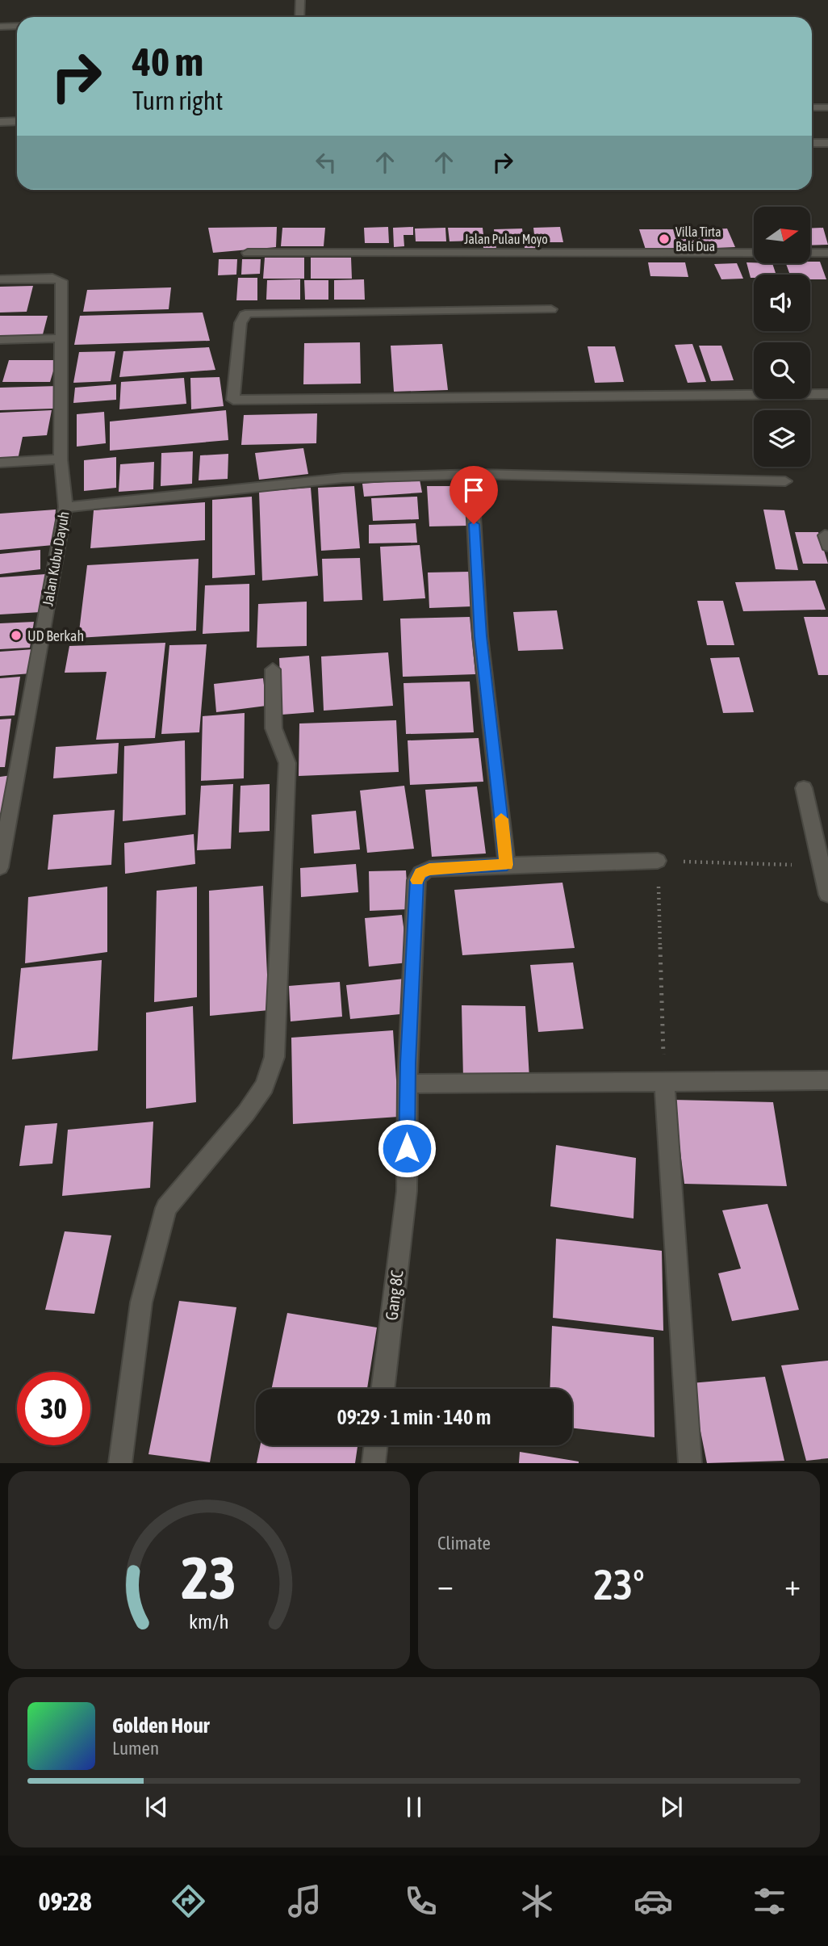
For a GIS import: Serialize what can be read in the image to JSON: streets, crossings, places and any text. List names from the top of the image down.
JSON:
{
  "streets": {
    "street": ["Jalan Pulau Moyo", "Jalan Kubu Dayuh", "Gang 8C"]
  },
  "places": ["Villa Tirta Bali Dua", "UD Berkah"],
  "north": "right",
  "page": {
    "turn": ["40 m", "Turn right"],
    "limit": "30",
    "trip": "09:29 · 1 min · 140 m",
    "tile": "Climate",
    "heat": ["−", "23°", "+"],
    "song": ["Golden Hour", "Lumen"],
    "tabs": "09:28",
    "gauge": ["23", "km/h"]
  }
}
